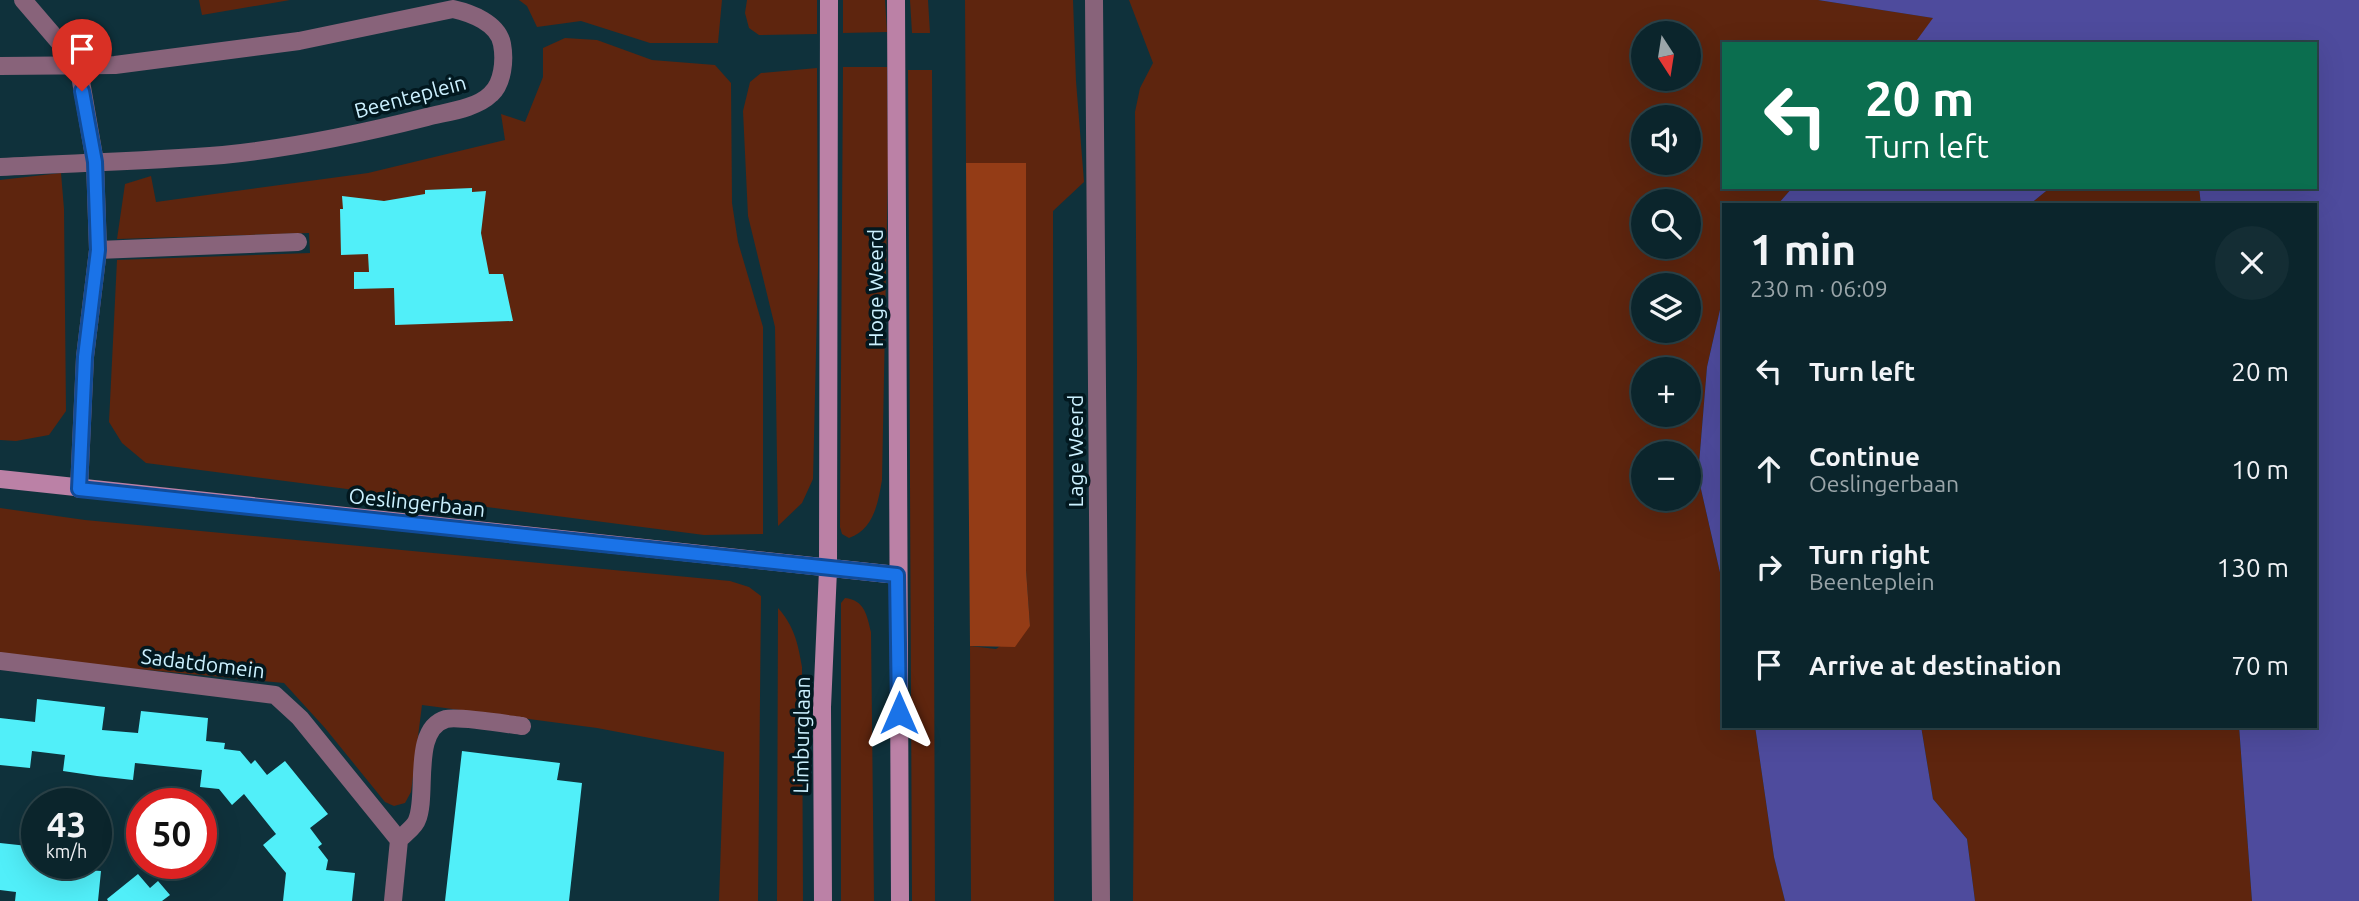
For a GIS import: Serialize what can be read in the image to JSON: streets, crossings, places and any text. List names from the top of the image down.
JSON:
{
  "streets": {
    "main road": ["Hoge Weerd", "Oeslingerbaan", "Limburglaan"],
    "street": ["Beenteplein", "Lage Weerd", "Sadatdomein"]
  },
  "crossings": [
    ["Hoge Weerd", "Oeslingerbaan"],
    ["Oeslingerbaan", "Limburglaan"]
  ],
  "north": "bottom",
  "page": {
    "map_buttons": ["+", "−"],
    "turn": ["20 m", "Turn left"],
    "heading": ["1 min", "230 m · 06:09"],
    "list": [
      {
        "name": "Turn left",
        "value": "20 m"
      },
      {
        "name": "Continue",
        "note": "Oeslingerbaan",
        "value": "10 m"
      },
      {
        "name": "Turn right",
        "note": "Beenteplein",
        "value": "130 m"
      },
      {
        "name": "Arrive at destination",
        "value": "70 m"
      }
    ],
    "speed": "43 km/h",
    "limit": "50"
  }
}
